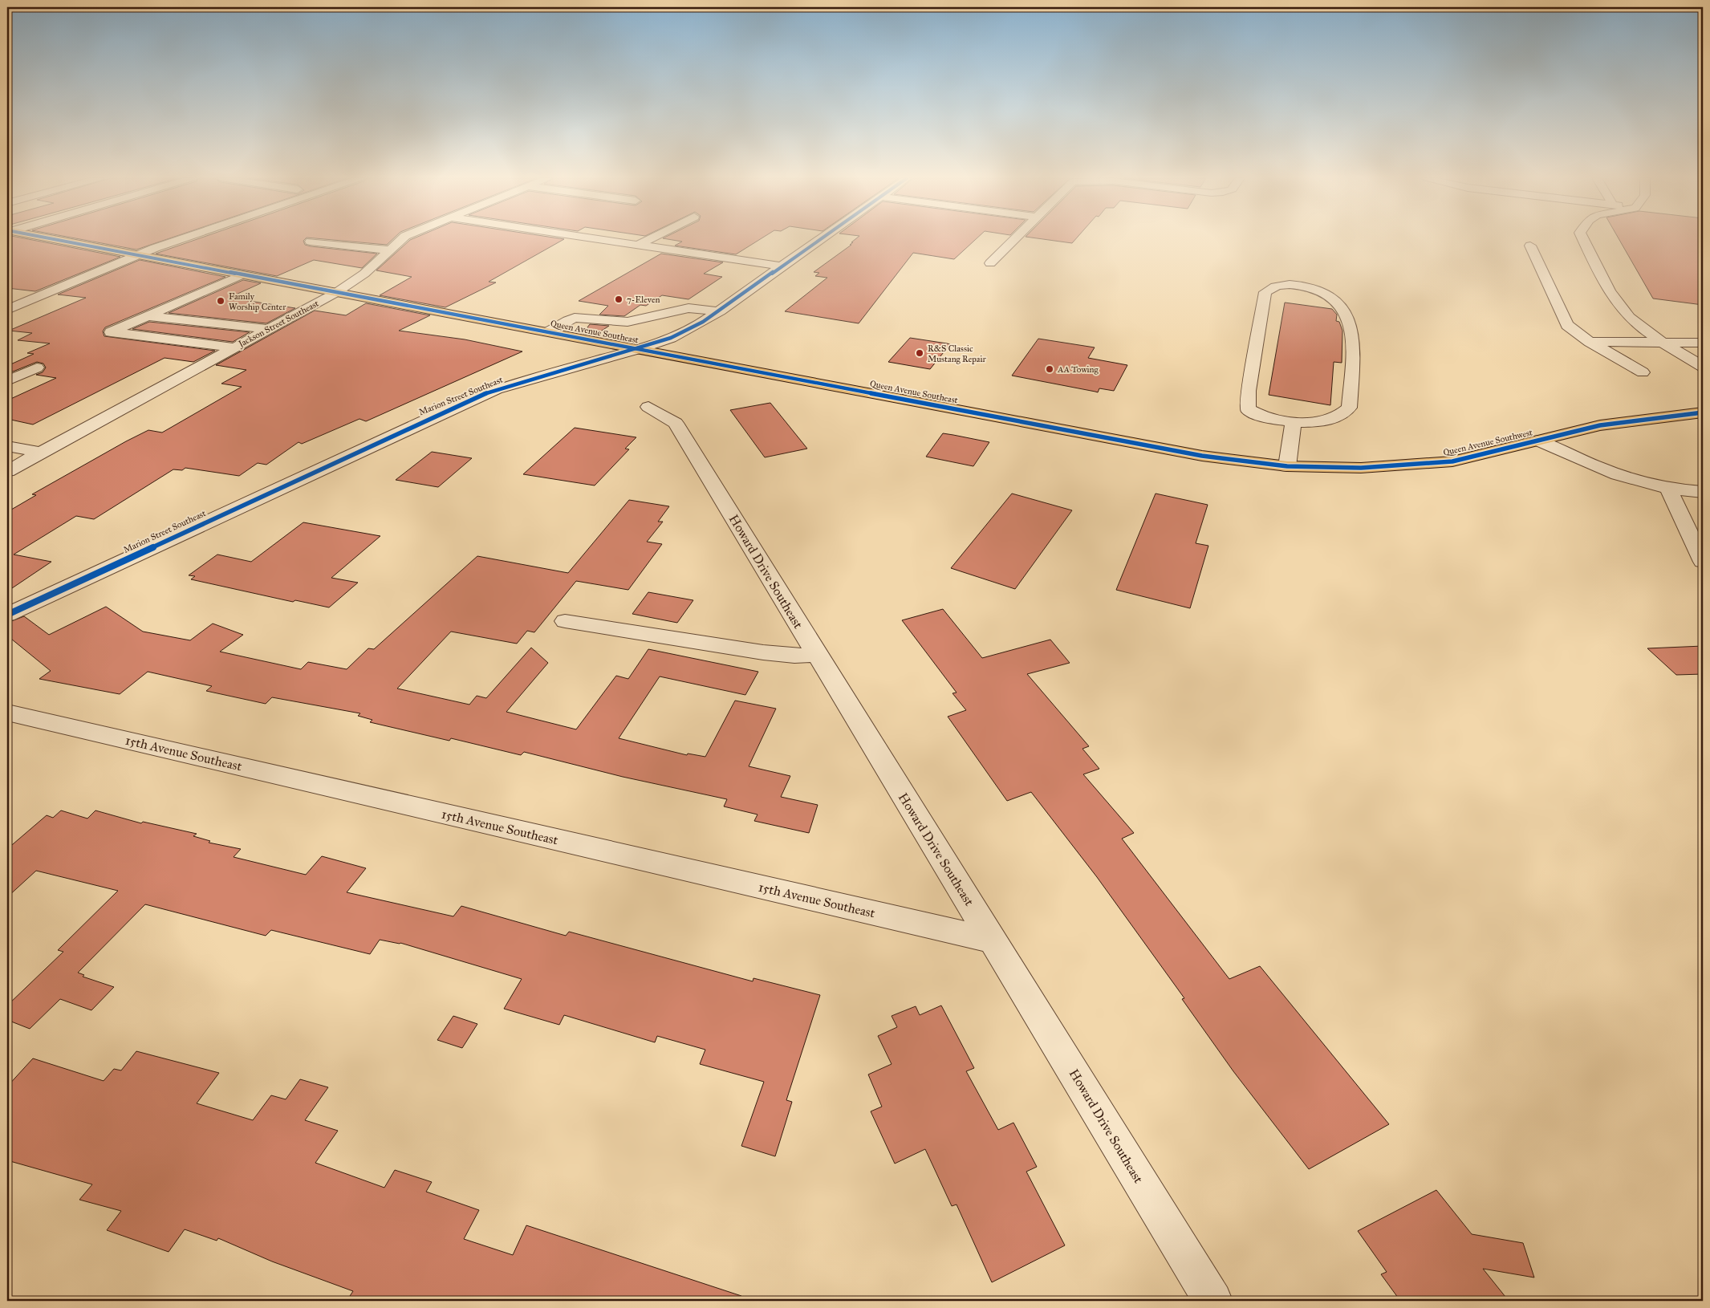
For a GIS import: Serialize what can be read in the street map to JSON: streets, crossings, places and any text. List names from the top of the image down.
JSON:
{
  "streets": {
    "main road": ["Queen Avenue Southeast", "Queen Avenue Southwest"],
    "street": [
      "Jackson Street Southeast",
      "Marion Street Southeast",
      "Howard Drive Southeast",
      "15th Avenue Southeast"
    ]
  },
  "crossings": [
    ["Jackson Street Southeast", "Queen Avenue Southeast"],
    ["Queen Avenue Southeast", "Marion Street Southeast"],
    ["Queen Avenue Southeast", "Queen Avenue Southwest"],
    ["Howard Drive Southeast", "15th Avenue Southeast"]
  ],
  "places": [
    "7-Eleven",
    "Family Worship Center",
    "R&S Classic Mustang Repair",
    "AA Towing"
  ]
}
